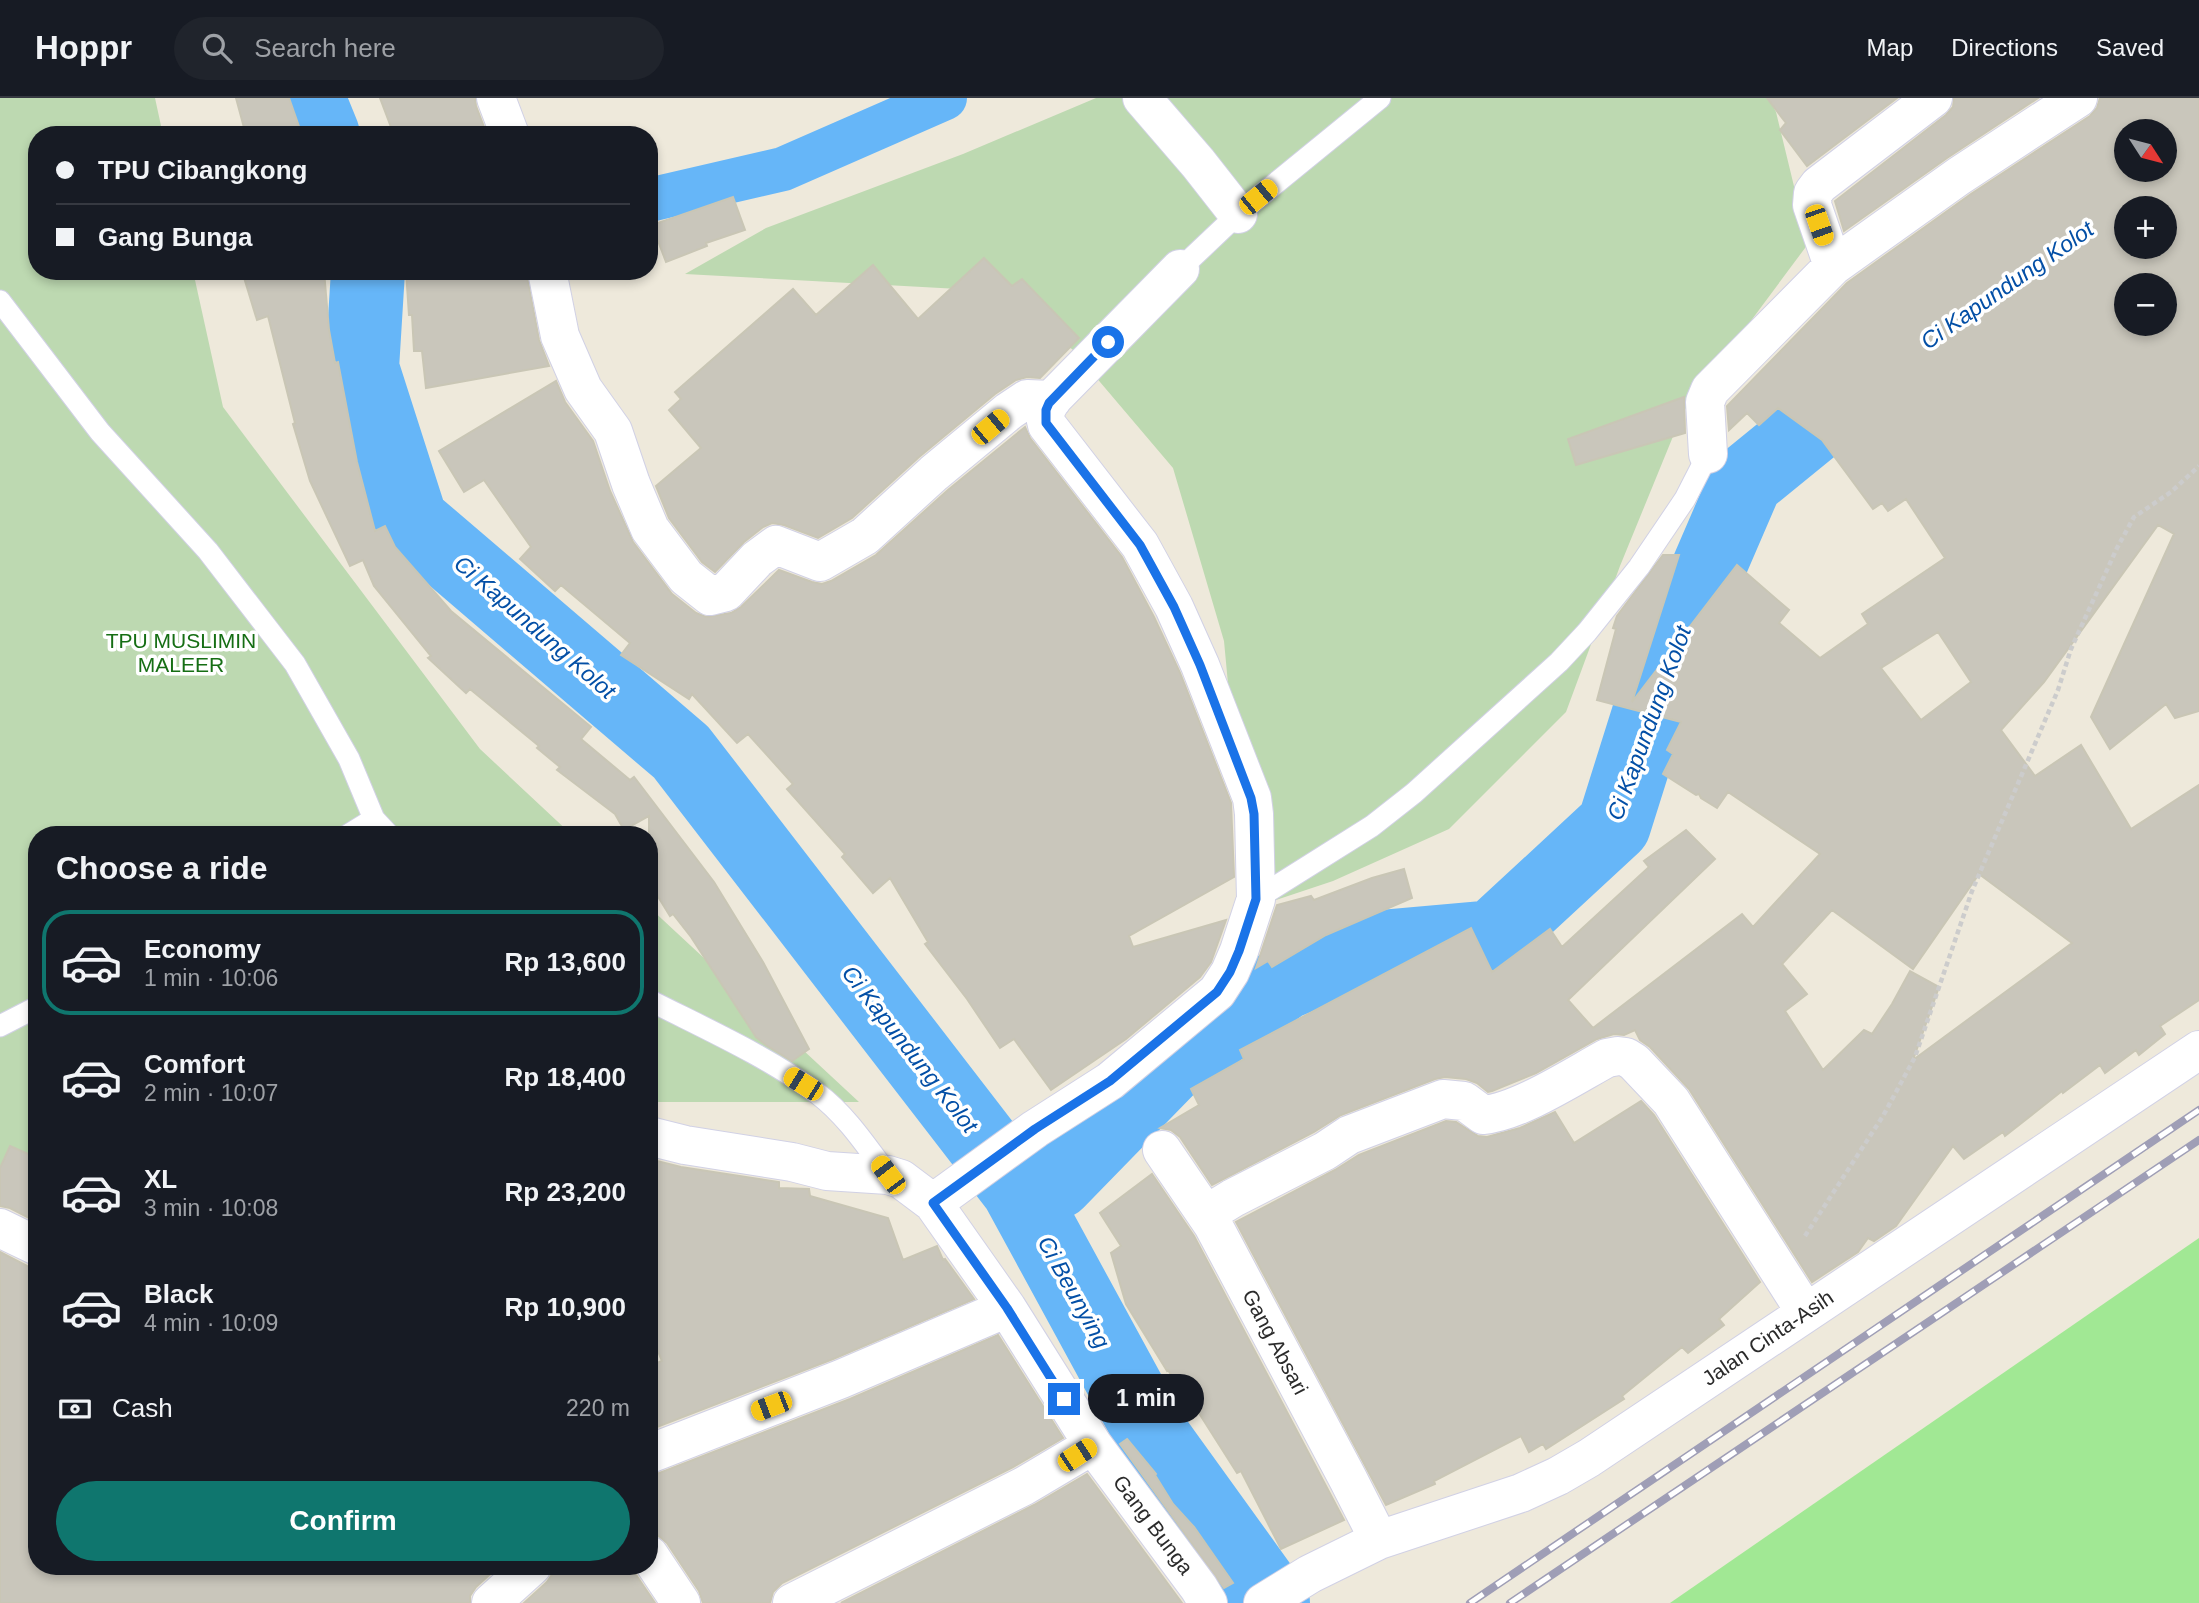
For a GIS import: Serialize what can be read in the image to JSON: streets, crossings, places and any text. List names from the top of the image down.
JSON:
{
  "streets": {
    "street": ["Jalan Cinta-Asih", "Gang Absari", "Gang Bunga"]
  },
  "crossings": [
    ["Jalan Cinta-Asih", "Gang Absari"]
  ],
  "water": ["Ci Kapundung Kolot", "Ci Beunying"],
  "parks": ["TPU MUSLIMIN MALEER"],
  "north": "bottom right",
  "page": {
    "header": "Hoppr",
    "search": "Search here",
    "nav": ["Map", "Directions", "Saved"],
    "map_buttons": ["+", "−"],
    "banner": ["TPU Cibangkong", "Gang Bunga"],
    "heading": "Choose a ride",
    "list": [
      {
        "name": "Economy",
        "note": "1 min · 10:06",
        "value": "Rp 13,600"
      },
      {
        "name": "Comfort",
        "note": "2 min · 10:07",
        "value": "Rp 18,400"
      },
      {
        "name": "XL",
        "note": "3 min · 10:08",
        "value": "Rp 23,200"
      },
      {
        "name": "Black",
        "note": "4 min · 10:09",
        "value": "Rp 10,900"
      }
    ],
    "pay": ["Cash", "220 m"],
    "bubble": "1 min",
    "buttons": "Confirm"
  }
}
